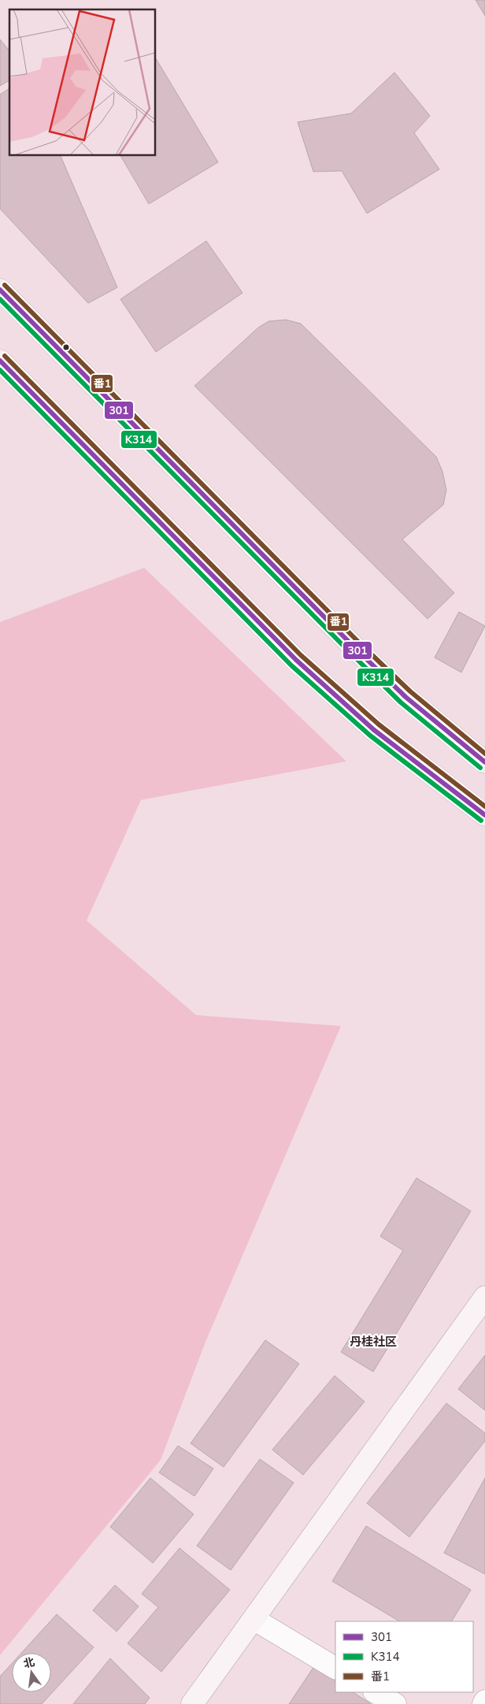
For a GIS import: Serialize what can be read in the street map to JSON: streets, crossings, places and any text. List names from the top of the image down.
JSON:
{
  "districts": ["丹桂社区"],
  "lines": ["transit line 番1", "transit line 301", "transit line K314"],
  "legend": ["301", "K314", "番1"],
  "north": "top"
}
